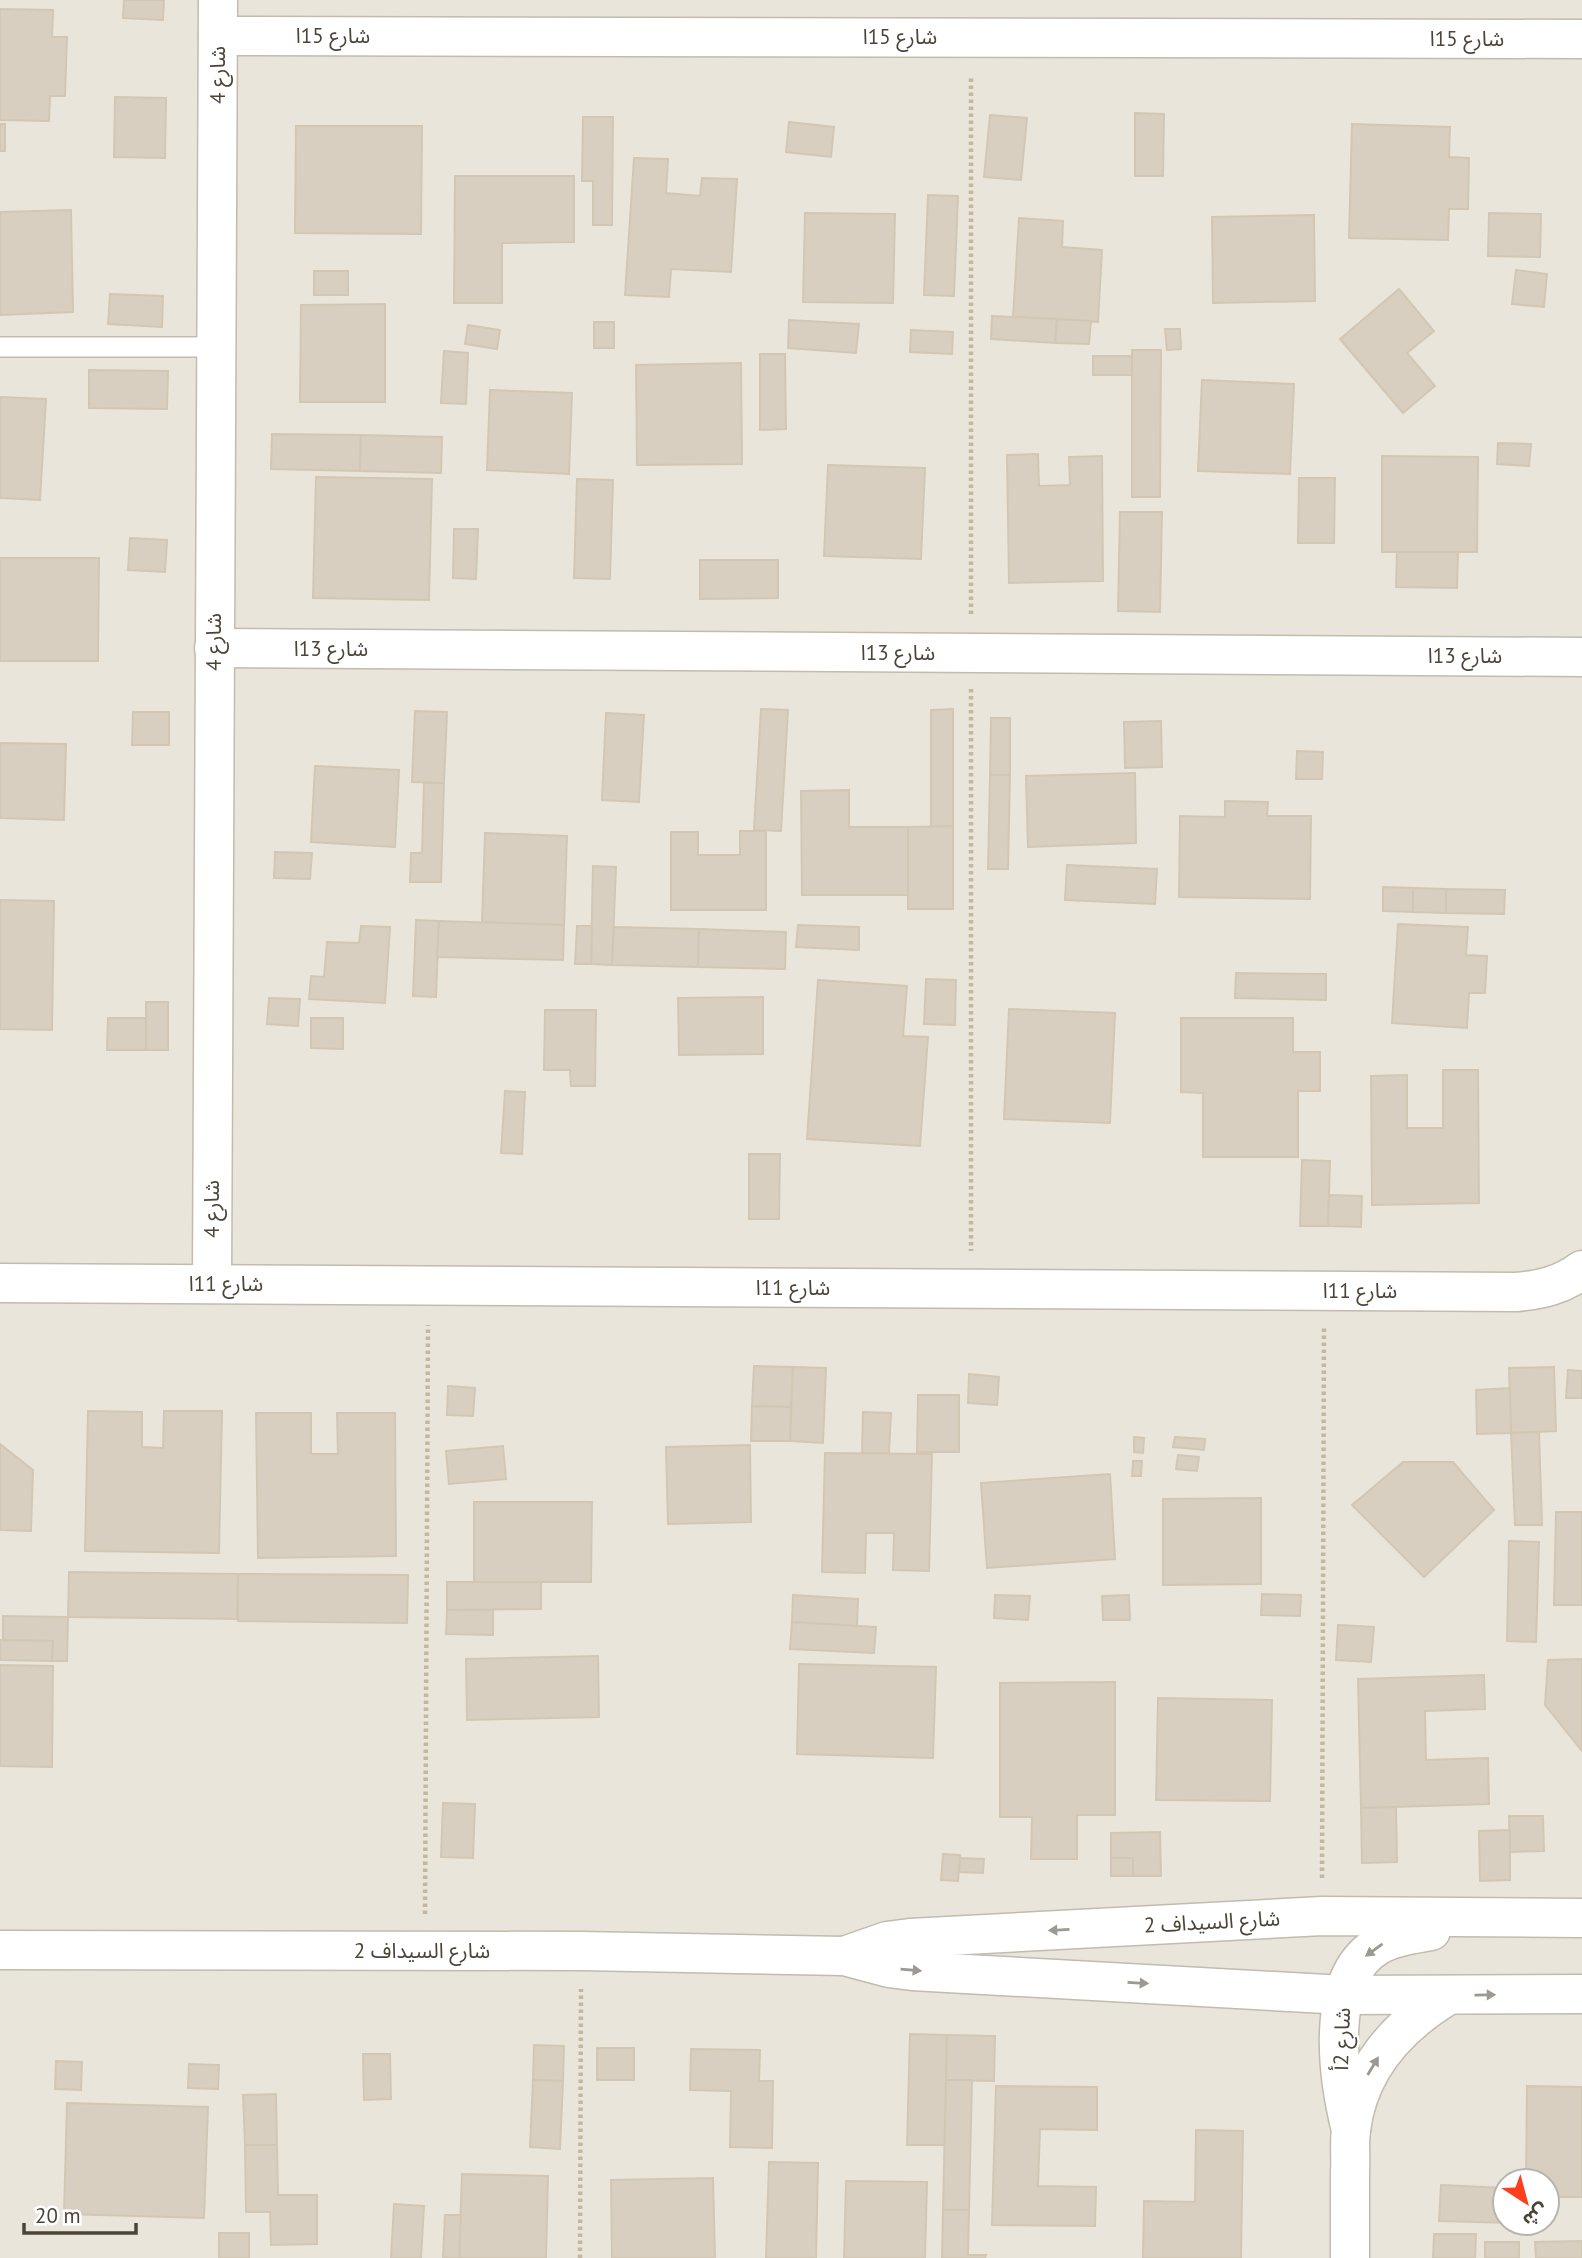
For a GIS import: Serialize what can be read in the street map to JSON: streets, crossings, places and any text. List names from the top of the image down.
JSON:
{
  "streets": {
    "street": [
      "شارع 15ا",
      "شارع 4",
      "شارع 13ا",
      "شارع 11ا",
      "شارع السيداف 2",
      "شارع 2أ"
    ]
  },
  "crossings": [
    ["شارع 15ا", "شارع 4"],
    ["شارع 4", "شارع 13ا"],
    ["شارع 4", "شارع 11ا"],
    ["شارع السيداف 2", "شارع 2أ"]
  ],
  "scale_bar": "20 m",
  "north": "bottom right"
}
